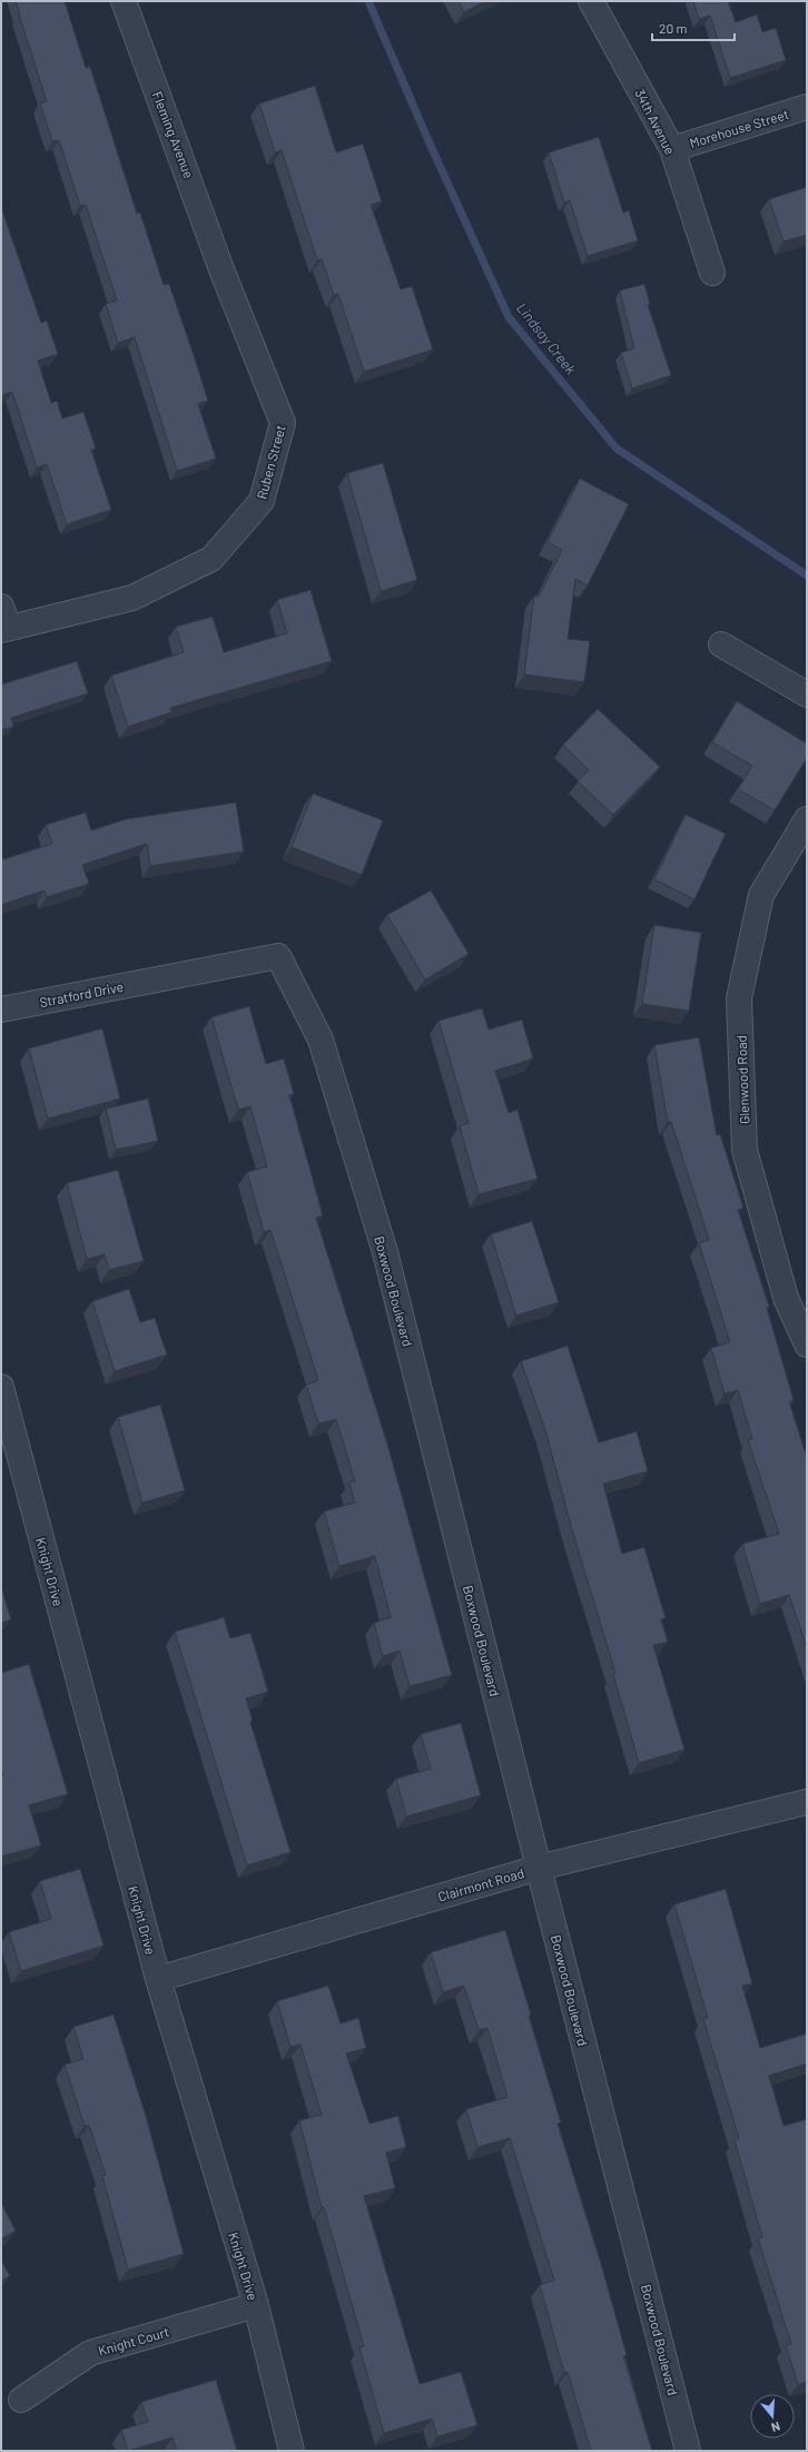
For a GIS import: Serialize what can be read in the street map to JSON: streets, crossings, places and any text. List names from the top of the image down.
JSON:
{
  "streets": {
    "street": [
      "34th Avenue",
      "Morehouse Street",
      "Fleming Avenue",
      "Ruben Street",
      "Stratford Drive",
      "Glenwood Road",
      "Boxwood Boulevard",
      "Knight Drive",
      "Clairmont Road",
      "Knight Court"
    ]
  },
  "crossings": [
    ["34th Avenue", "Morehouse Street"],
    ["Fleming Avenue", "Ruben Street"],
    ["Stratford Drive", "Boxwood Boulevard"],
    ["Boxwood Boulevard", "Clairmont Road"],
    ["Knight Drive", "Clairmont Road"],
    ["Knight Drive", "Knight Court"]
  ],
  "water": ["Lindsay Creek"],
  "scale_bar": "20 m",
  "north": "bottom"
}
